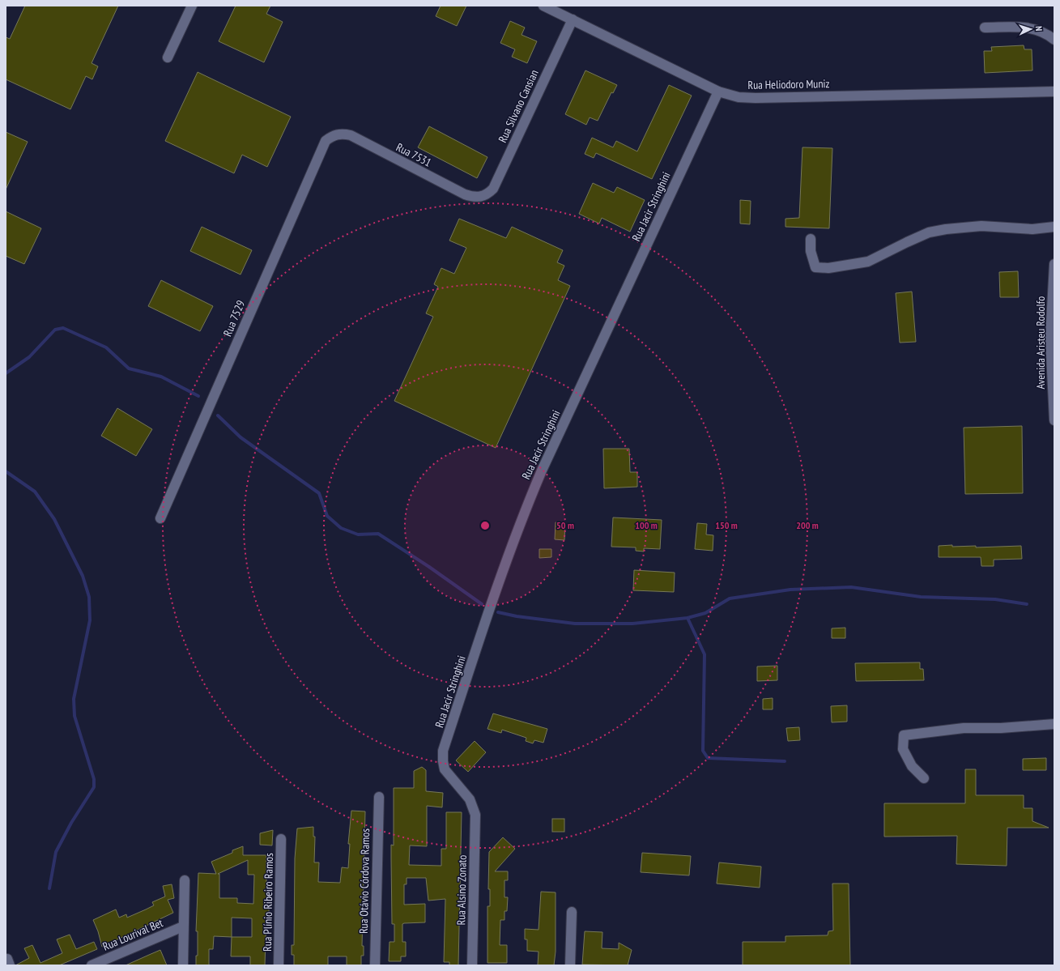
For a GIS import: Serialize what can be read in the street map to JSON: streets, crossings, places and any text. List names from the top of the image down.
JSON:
{
  "streets": {
    "street": [
      "Rua Heliodoro Muniz",
      "Rua Silvano Cansian",
      "Rua 7531",
      "Rua Jacir Stringhini",
      "Rua 7529",
      "Avenida Aristeu Rodolfo",
      "Rua Otávio Córdova Ramos",
      "Rua Alsino Zonato",
      "Rua Plínio Ribeiro Ramos",
      "Rua Lourival Bet"
    ]
  },
  "crossings": [
    ["Rua Heliodoro Muniz", "Rua Silvano Cansian"],
    ["Rua Heliodoro Muniz", "Rua Jacir Stringhini"],
    ["Rua Silvano Cansian", "Rua 7531"],
    ["Rua 7531", "Rua 7529"],
    ["Rua Jacir Stringhini", "Rua Alsino Zonato"]
  ],
  "north": "right",
  "rings": [
    "50 m",
    "100 m",
    "150 m",
    "200 m"
  ]
}
